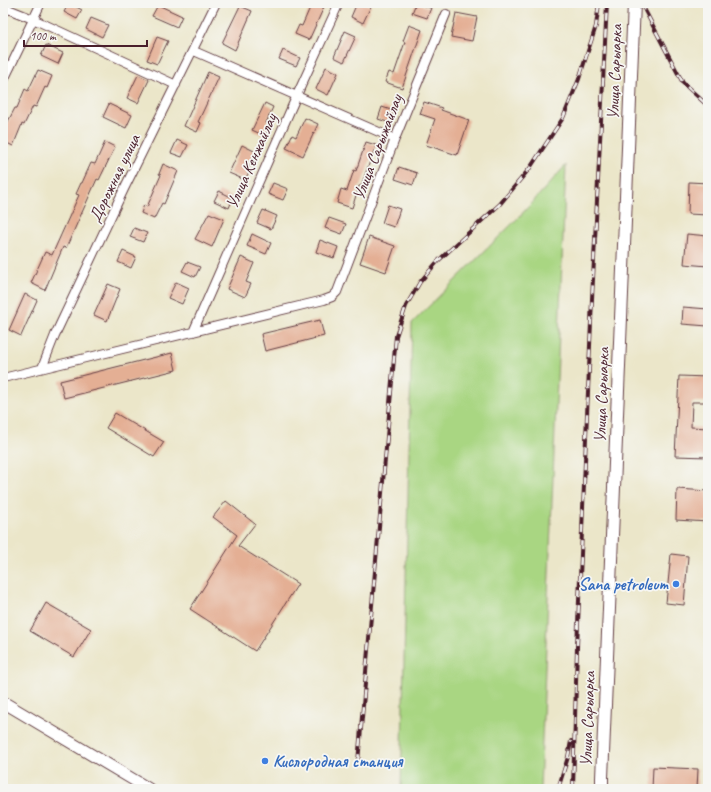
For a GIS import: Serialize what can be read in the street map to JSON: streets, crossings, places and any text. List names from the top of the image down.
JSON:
{
  "streets": {
    "main road": ["Улица Сарыарка"],
    "street": ["Улица Сарыжайлау", "Улица Кенжайлау", "Дорожная улица"]
  },
  "crossings": [
    ["Улица Сарыжайлау", "Улица Кенжайлау"]
  ],
  "places": ["Sana petroleum", "Кислородная станция"],
  "scale_bar": "100 m"
}
